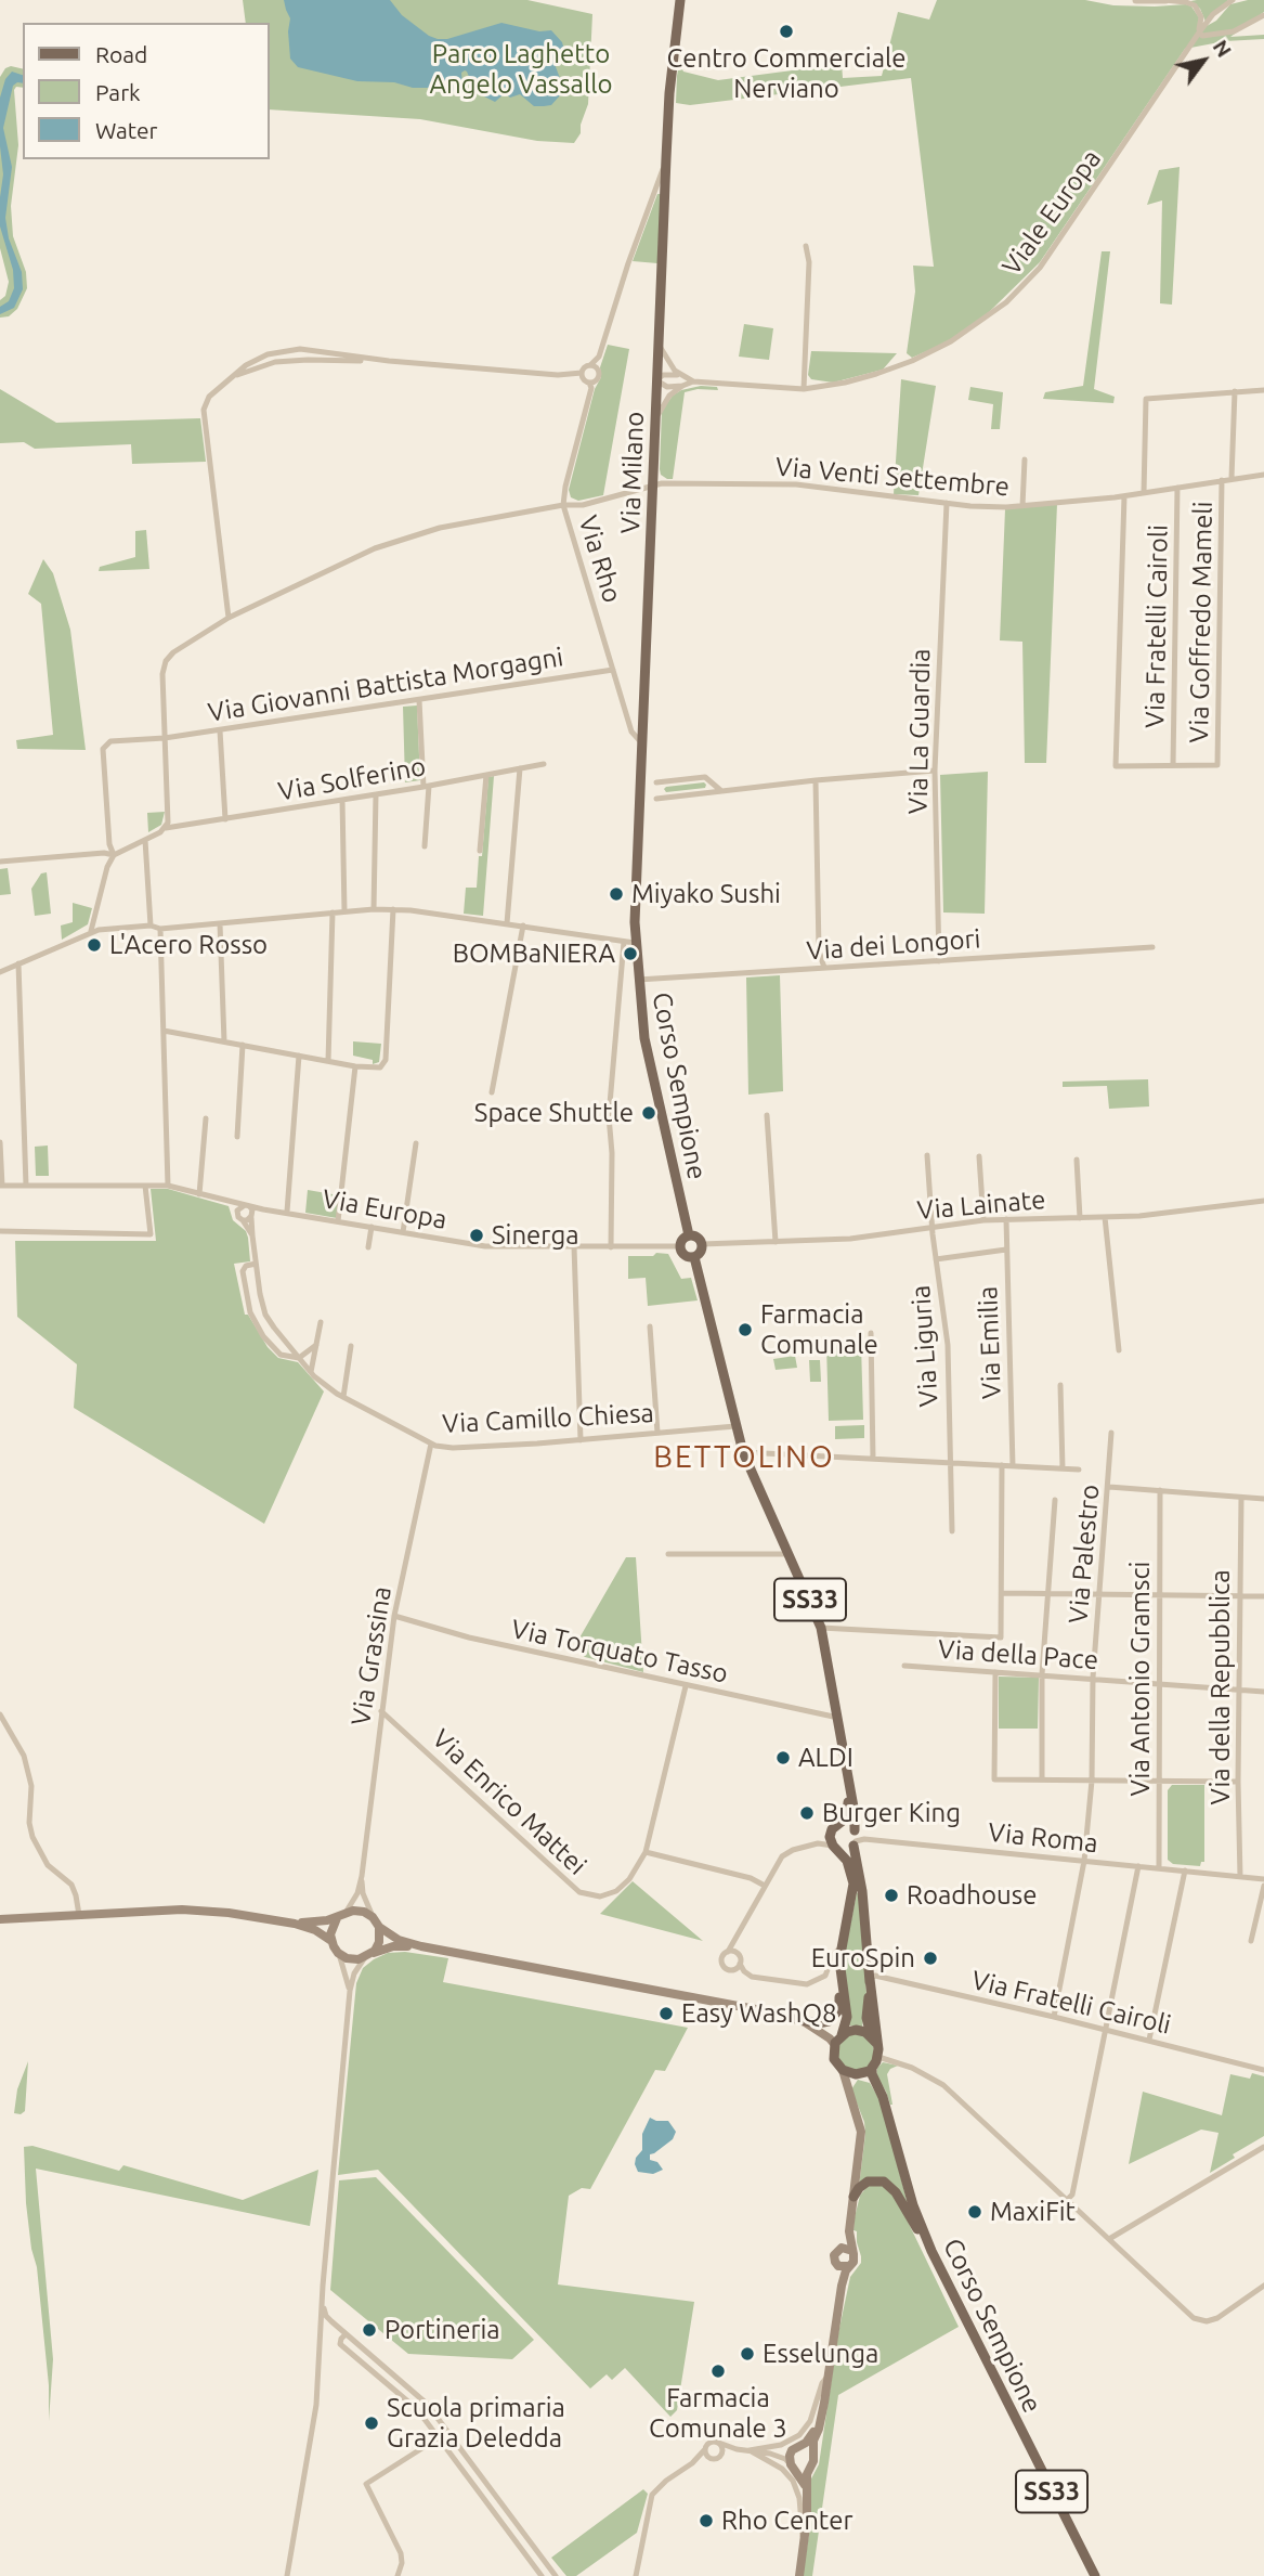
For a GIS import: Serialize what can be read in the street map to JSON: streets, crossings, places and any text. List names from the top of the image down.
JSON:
{
  "streets": {
    "main road": ["Via Milano", "Corso Sempione", "SS33"],
    "street": [
      "Viale Europa",
      "Via Venti Settembre",
      "Via Rho",
      "Via Goffredo Mameli",
      "Via Fratelli Cairoli",
      "Via Giovanni Battista Morgagni",
      "Via La Guardia",
      "Via Solferino",
      "Via dei Longori",
      "Via Lainate",
      "Via Europa",
      "Via Emilia",
      "Via Liguria",
      "Via Camillo Chiesa",
      "Via Palestro",
      "Via Torquato Tasso",
      "Via della Pace",
      "Via Grassina",
      "Via Antonio Gramsci",
      "Via della Repubblica",
      "Via Enrico Mattei",
      "Via Roma"
    ]
  },
  "crossings": [
    ["Viale Europa", "Via Milano"],
    ["Via Milano", "Via Venti Settembre"],
    ["Via Milano", "Via Rho"],
    ["Via Milano", "Corso Sempione"],
    ["Via Venti Settembre", "Via Rho"],
    ["Via Venti Settembre", "Via Goffredo Mameli"],
    ["Via Venti Settembre", "Via Fratelli Cairoli"],
    ["Via Venti Settembre", "Via Giovanni Battista Morgagni"],
    ["Via Venti Settembre", "Via La Guardia"],
    ["Via Rho", "Via Giovanni Battista Morgagni"],
    ["Via Goffredo Mameli", "Via Fratelli Cairoli"],
    ["Via Fratelli Cairoli", "Via Palestro"],
    ["Via La Guardia", "Via dei Longori"],
    ["Via dei Longori", "Corso Sempione"],
    ["Corso Sempione", "Via Lainate"],
    ["Corso Sempione", "Via Europa"],
    ["Corso Sempione", "SS33"],
    ["Via Lainate", "Via Europa"],
    ["Via Lainate", "Via Emilia"],
    ["Via Lainate", "Via Liguria"],
    ["Via Lainate", "SS33"],
    ["Via Europa", "Via Camillo Chiesa"],
    ["Via Europa", "SS33"],
    ["Via Camillo Chiesa", "SS33"],
    ["Via Camillo Chiesa", "Via Grassina"],
    ["Via Palestro", "Via della Pace"],
    ["Via Palestro", "Via Roma"],
    ["SS33", "Via Torquato Tasso"],
    ["Via Torquato Tasso", "Via Grassina"],
    ["Via della Pace", "Via Antonio Gramsci"],
    ["Via della Pace", "Via della Repubblica"],
    ["Via Grassina", "Via Enrico Mattei"],
    ["Via Antonio Gramsci", "Via Roma"],
    ["Via della Repubblica", "Via Roma"]
  ],
  "districts": ["BETTOLINO"],
  "parks": ["Parco Laghetto Angelo Vassallo"],
  "places": [
    "Centro Commerciale Nerviano",
    "Miyako Sushi",
    "L'Acero Rosso",
    "BOMBaNIERA",
    "Space Shuttle",
    "Sinerga",
    "Farmacia Comunale",
    "ALDI",
    "Burger King",
    "Roadhouse",
    "EuroSpin",
    "Easy WashQ8",
    "MaxiFit",
    "Portineria",
    "Esselunga",
    "Farmacia Comunale 3",
    "Scuola primaria Grazia Deledda",
    "Rho Center"
  ],
  "legend": ["Road", "Park", "Water"],
  "north": "top right"
}
